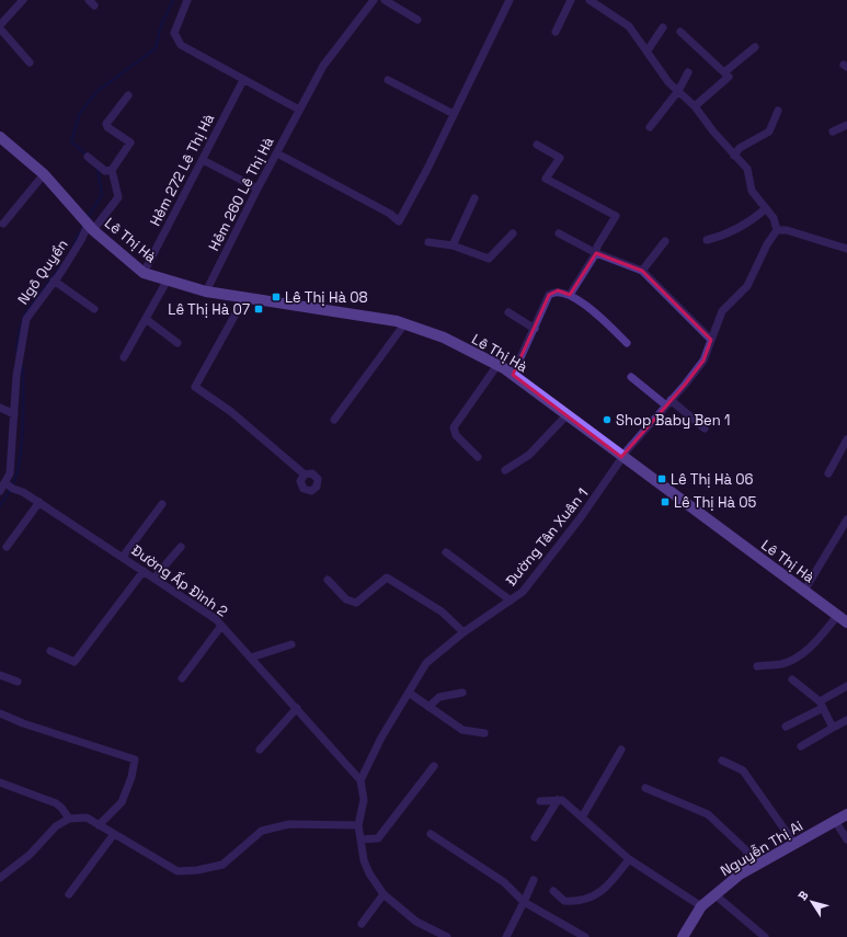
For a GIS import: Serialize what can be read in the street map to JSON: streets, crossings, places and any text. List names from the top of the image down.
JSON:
{
  "streets": {
    "street": [
      "Hẻm 272 Lê Thị Hà",
      "Hẻm 260 Lê Thị Hà",
      "Lê Thị Hà",
      "Ngô Quyền",
      "Đường Tân Xuân 1",
      "Đường Ấp Đình 2",
      "Nguyễn Thị Ai"
    ]
  },
  "crossings": [
    ["Hẻm 272 Lê Thị Hà", "Lê Thị Hà"],
    ["Hẻm 260 Lê Thị Hà", "Lê Thị Hà"],
    ["Lê Thị Hà", "Ngô Quyền"],
    ["Lê Thị Hà", "Đường Tân Xuân 1"],
    ["Ngô Quyền", "Đường Ấp Đình 2"],
    ["Đường Tân Xuân 1", "Đường Ấp Đình 2"]
  ],
  "places": {
    "transit": [
      "Lê Thị Hà 08",
      "Lê Thị Hà 07",
      "Lê Thị Hà 06",
      "Lê Thị Hà 05"
    ],
    "other": ["Shop Baby Ben 1"]
  },
  "north": "top left"
}
